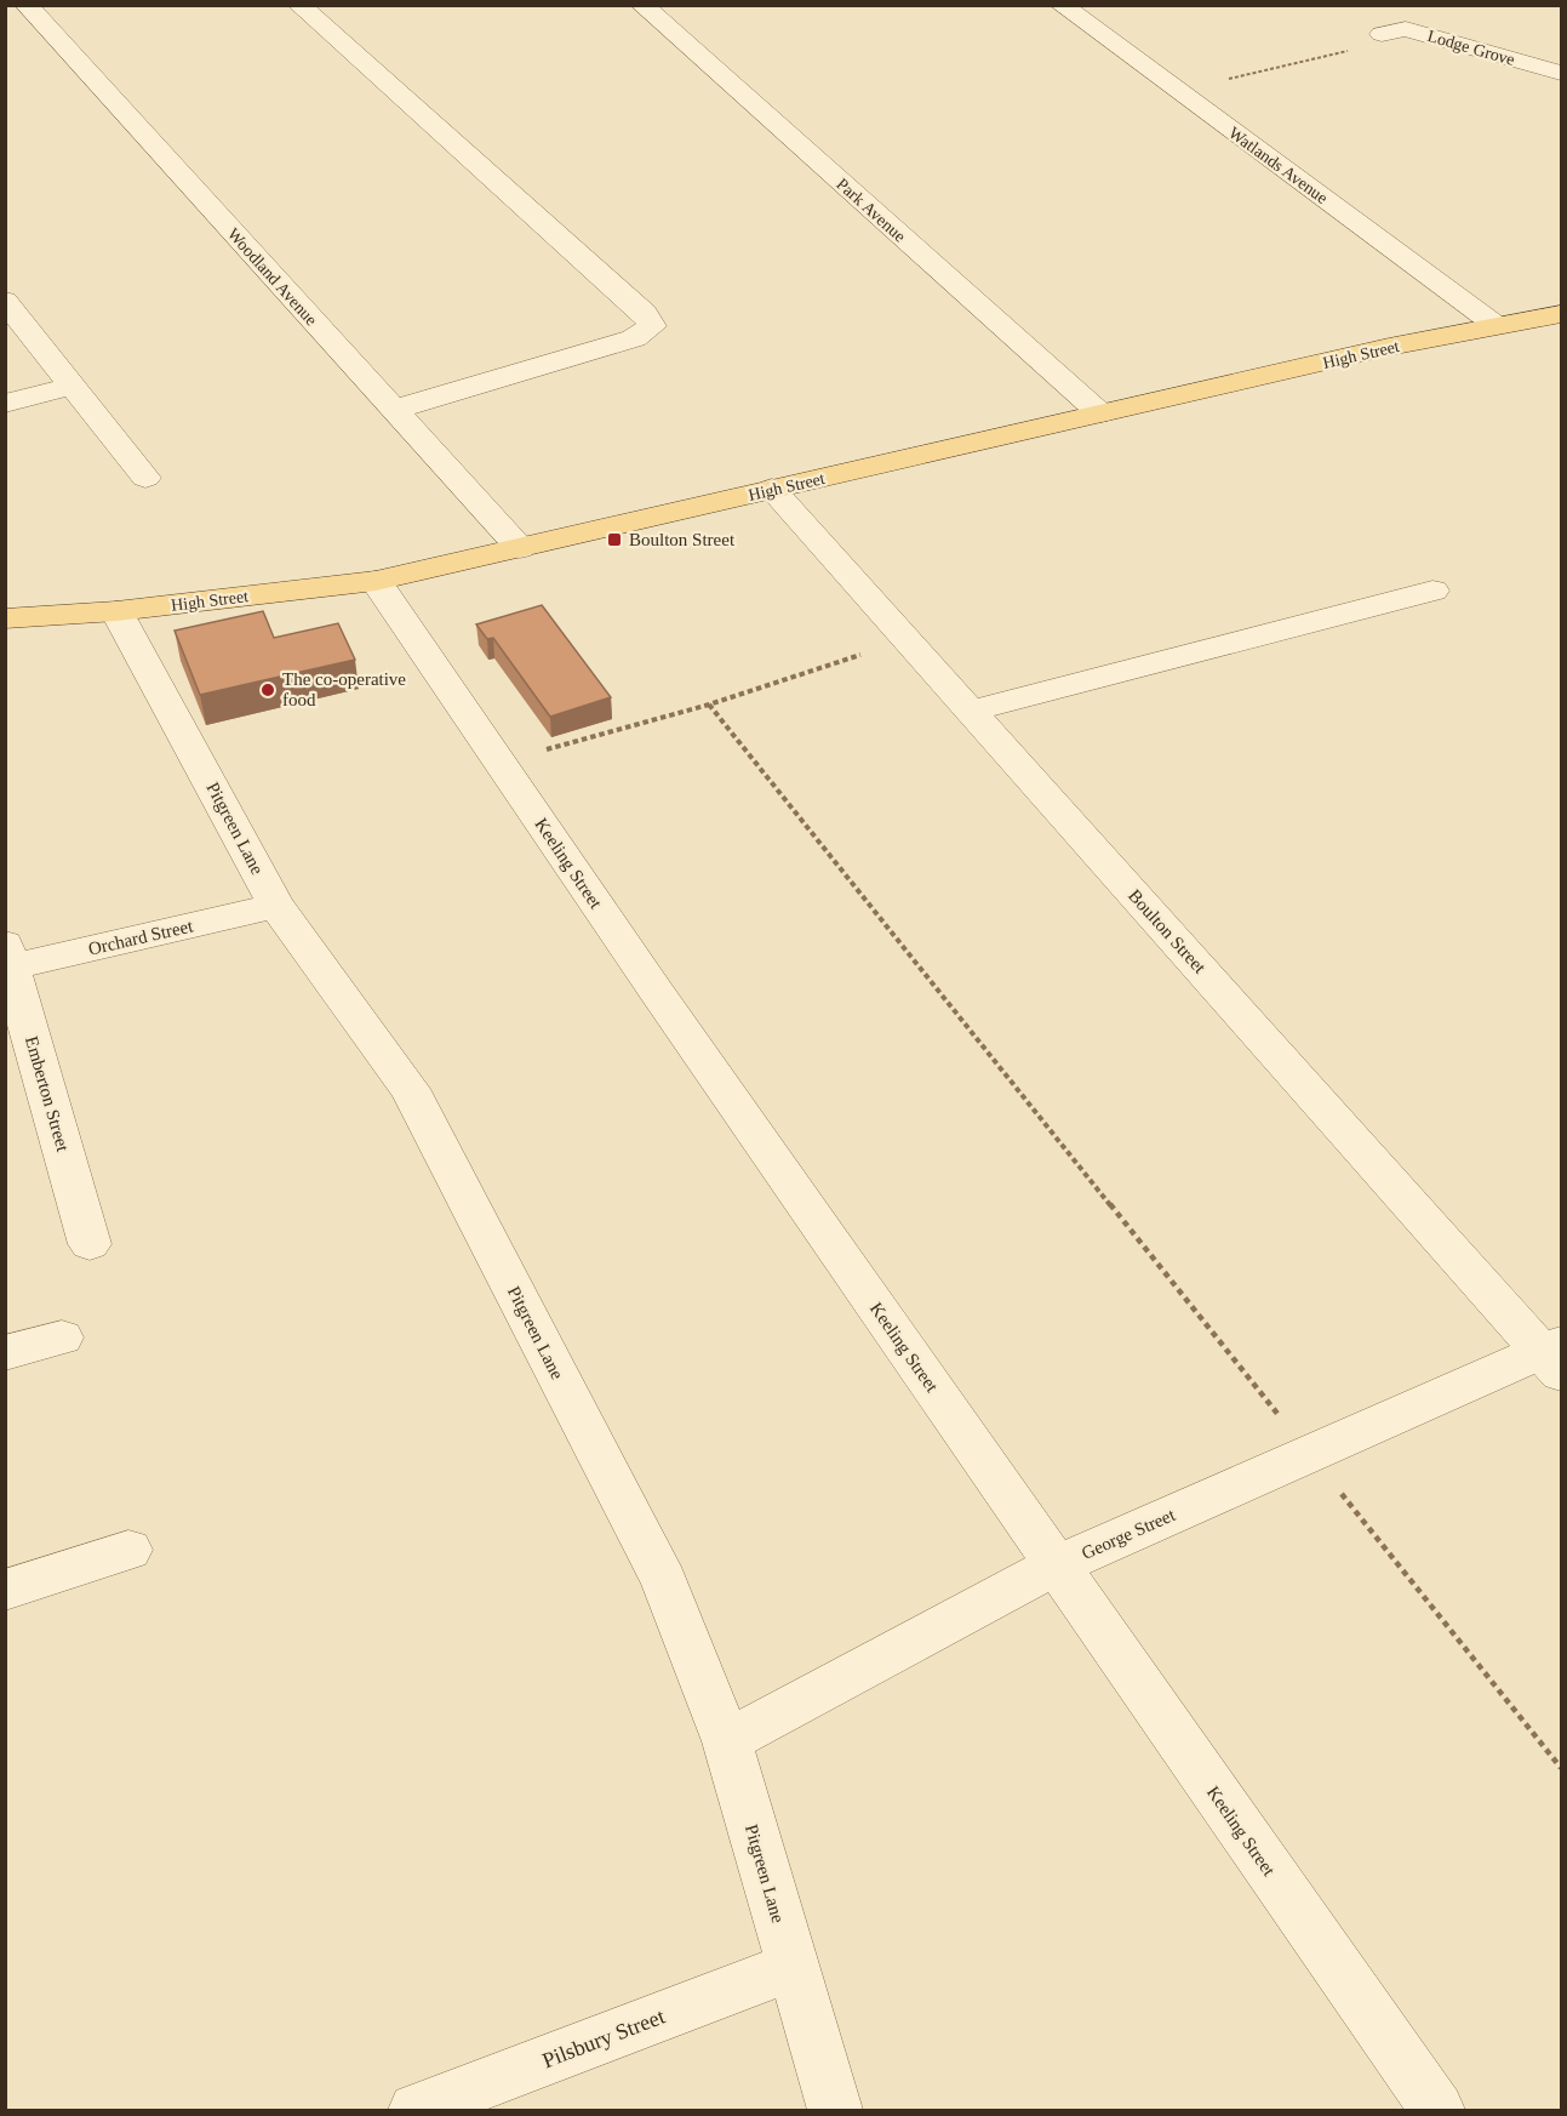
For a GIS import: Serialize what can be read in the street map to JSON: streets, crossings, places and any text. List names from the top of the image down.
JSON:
{
  "streets": {
    "main road": ["High Street"],
    "street": [
      "Lodge Grove",
      "Watlands Avenue",
      "Park Avenue",
      "Woodland Avenue",
      "Pitgreen Lane",
      "Keeling Street",
      "Boulton Street",
      "Orchard Street",
      "Emberton Street",
      "George Street",
      "Pilsbury Street"
    ]
  },
  "crossings": [
    ["Watlands Avenue", "High Street"],
    ["Park Avenue", "High Street"],
    ["Woodland Avenue", "High Street"],
    ["High Street", "Pitgreen Lane"],
    ["High Street", "Keeling Street"],
    ["High Street", "Boulton Street"],
    ["Pitgreen Lane", "Orchard Street"],
    ["Pitgreen Lane", "George Street"],
    ["Pitgreen Lane", "Pilsbury Street"],
    ["Keeling Street", "George Street"],
    ["Boulton Street", "George Street"],
    ["Orchard Street", "Emberton Street"]
  ],
  "places": {
    "transit": ["Boulton Street"],
    "other": ["The co-operative food"]
  }
}
